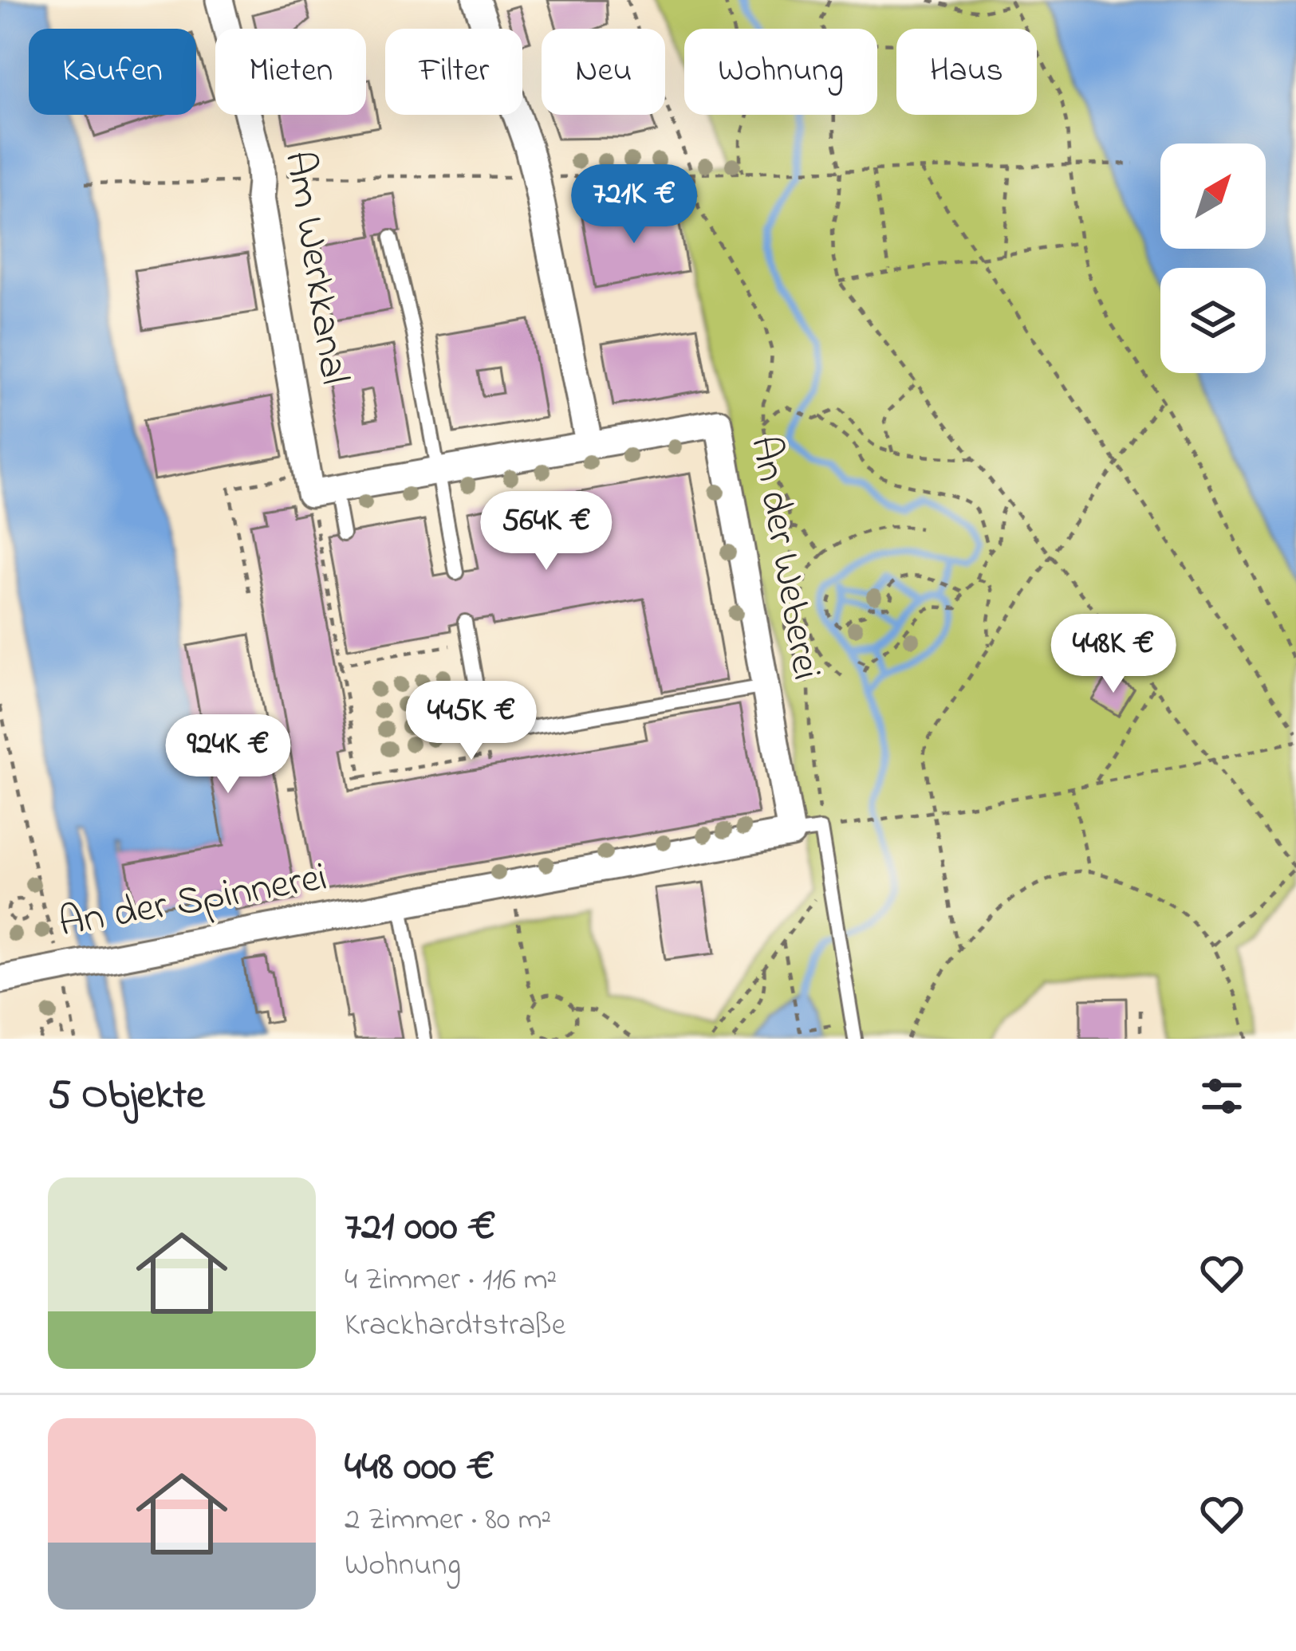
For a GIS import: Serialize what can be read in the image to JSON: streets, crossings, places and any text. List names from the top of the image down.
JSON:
{
  "streets": {
    "street": ["Am Werkkanal", "An der Weberei", "An der Spinnerei"]
  },
  "crossings": [
    ["Am Werkkanal", "An der Weberei"],
    ["An der Weberei", "An der Spinnerei"]
  ],
  "north": "top right",
  "page": {
    "chip": [
      "Kaufen",
      "Mieten",
      "Filter",
      "Neu",
      "Wohnung",
      "Haus"
    ],
    "price": [
      "721K €",
      "564K €",
      "448K €",
      "445K €",
      "924K €"
    ],
    "heading": "5 Objekte",
    "list": [
      {
        "name": "721 000 €",
        "note": "4 Zimmer · 116 m² · Krackhardtstraße"
      },
      {
        "name": "448 000 €",
        "note": "2 Zimmer · 80 m² · Wohnung"
      }
    ]
  }
}
